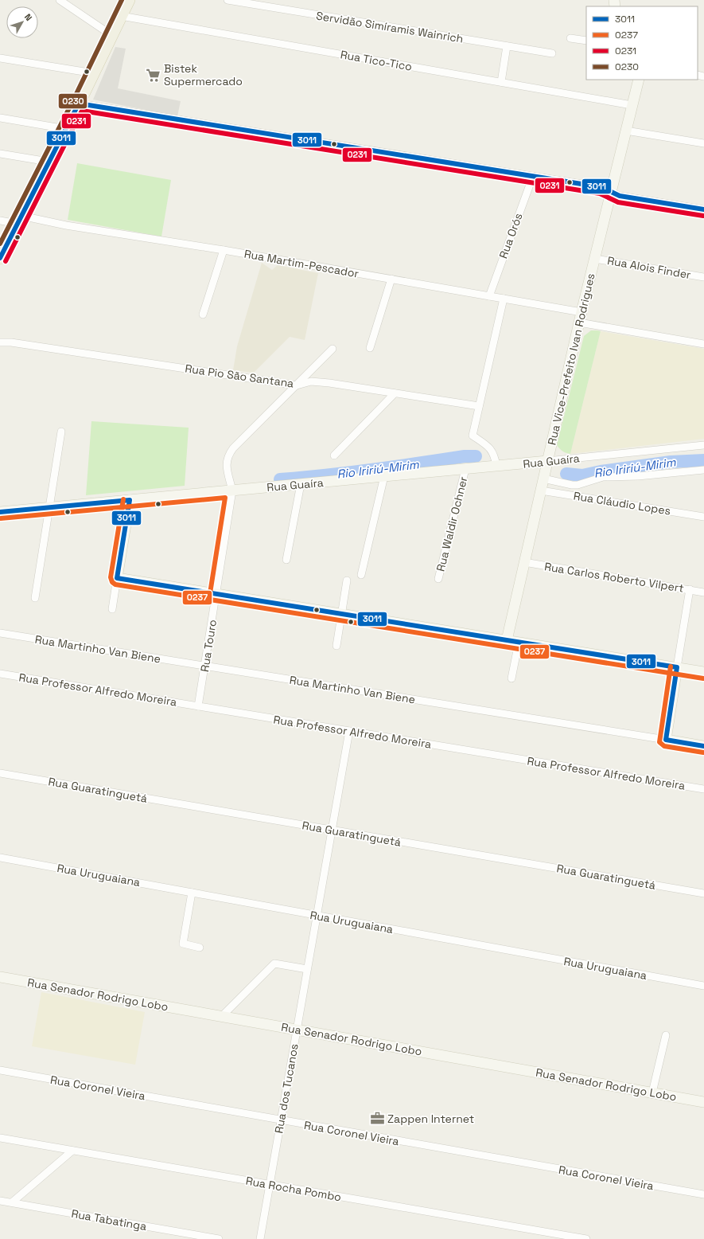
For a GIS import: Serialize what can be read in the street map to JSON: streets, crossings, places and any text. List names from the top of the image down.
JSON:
{
  "streets": {
    "street": [
      "Servidão Simíramis Wainrich",
      "Rua Tico-Tico",
      "Rua Orós",
      "Rua Martim-Pescador",
      "Rua Alois Finder",
      "Rua Vice-Prefeito Ivan Rodrigues",
      "Rua Pio São Santana",
      "Rua Guaíra",
      "Rua Cláudio Lopes",
      "Rua Waldir Ochner",
      "Rua Carlos Roberto Vilpert",
      "Rua Touro",
      "Rua Martinho Van Biene",
      "Rua Professor Alfredo Moreira",
      "Rua Guaratinguetá",
      "Rua Uruguaiana",
      "Rua Senador Rodrigo Lobo",
      "Rua Coronel Vieira",
      "Rua dos Tucanos",
      "Rua Rocha Pombo",
      "Rua Tabatinga"
    ]
  },
  "crossings": [
    ["Rua Tico-Tico", "Rua Vice-Prefeito Ivan Rodrigues"],
    ["Rua Orós", "Rua Martim-Pescador"],
    ["Rua Martim-Pescador", "Rua Vice-Prefeito Ivan Rodrigues"],
    ["Rua Alois Finder", "Rua Vice-Prefeito Ivan Rodrigues"],
    ["Rua Vice-Prefeito Ivan Rodrigues", "Rua Guaíra"],
    ["Rua Vice-Prefeito Ivan Rodrigues", "Rua Cláudio Lopes"],
    ["Rua Vice-Prefeito Ivan Rodrigues", "Rua Carlos Roberto Vilpert"],
    ["Rua Guaíra", "Rua Waldir Ochner"],
    ["Rua Guaíra", "Rua Touro"],
    ["Rua Touro", "Rua Martinho Van Biene"],
    ["Rua Touro", "Rua Professor Alfredo Moreira"],
    ["Rua Professor Alfredo Moreira", "Rua dos Tucanos"],
    ["Rua Guaratinguetá", "Rua dos Tucanos"],
    ["Rua Uruguaiana", "Rua dos Tucanos"],
    ["Rua Senador Rodrigo Lobo", "Rua dos Tucanos"],
    ["Rua Coronel Vieira", "Rua dos Tucanos"],
    ["Rua dos Tucanos", "Rua Rocha Pombo"]
  ],
  "water": ["Rio Iririú-Mirim"],
  "places": {
    "supermarket": ["Bistek Supermercado"],
    "office": ["Zappen Internet"]
  },
  "lines": [
    "transit line 0230",
    "transit line 3011",
    "transit line 0231",
    "transit line 0237"
  ],
  "legend": [
    "3011",
    "0237",
    "0231",
    "0230"
  ],
  "north": "top right"
}
